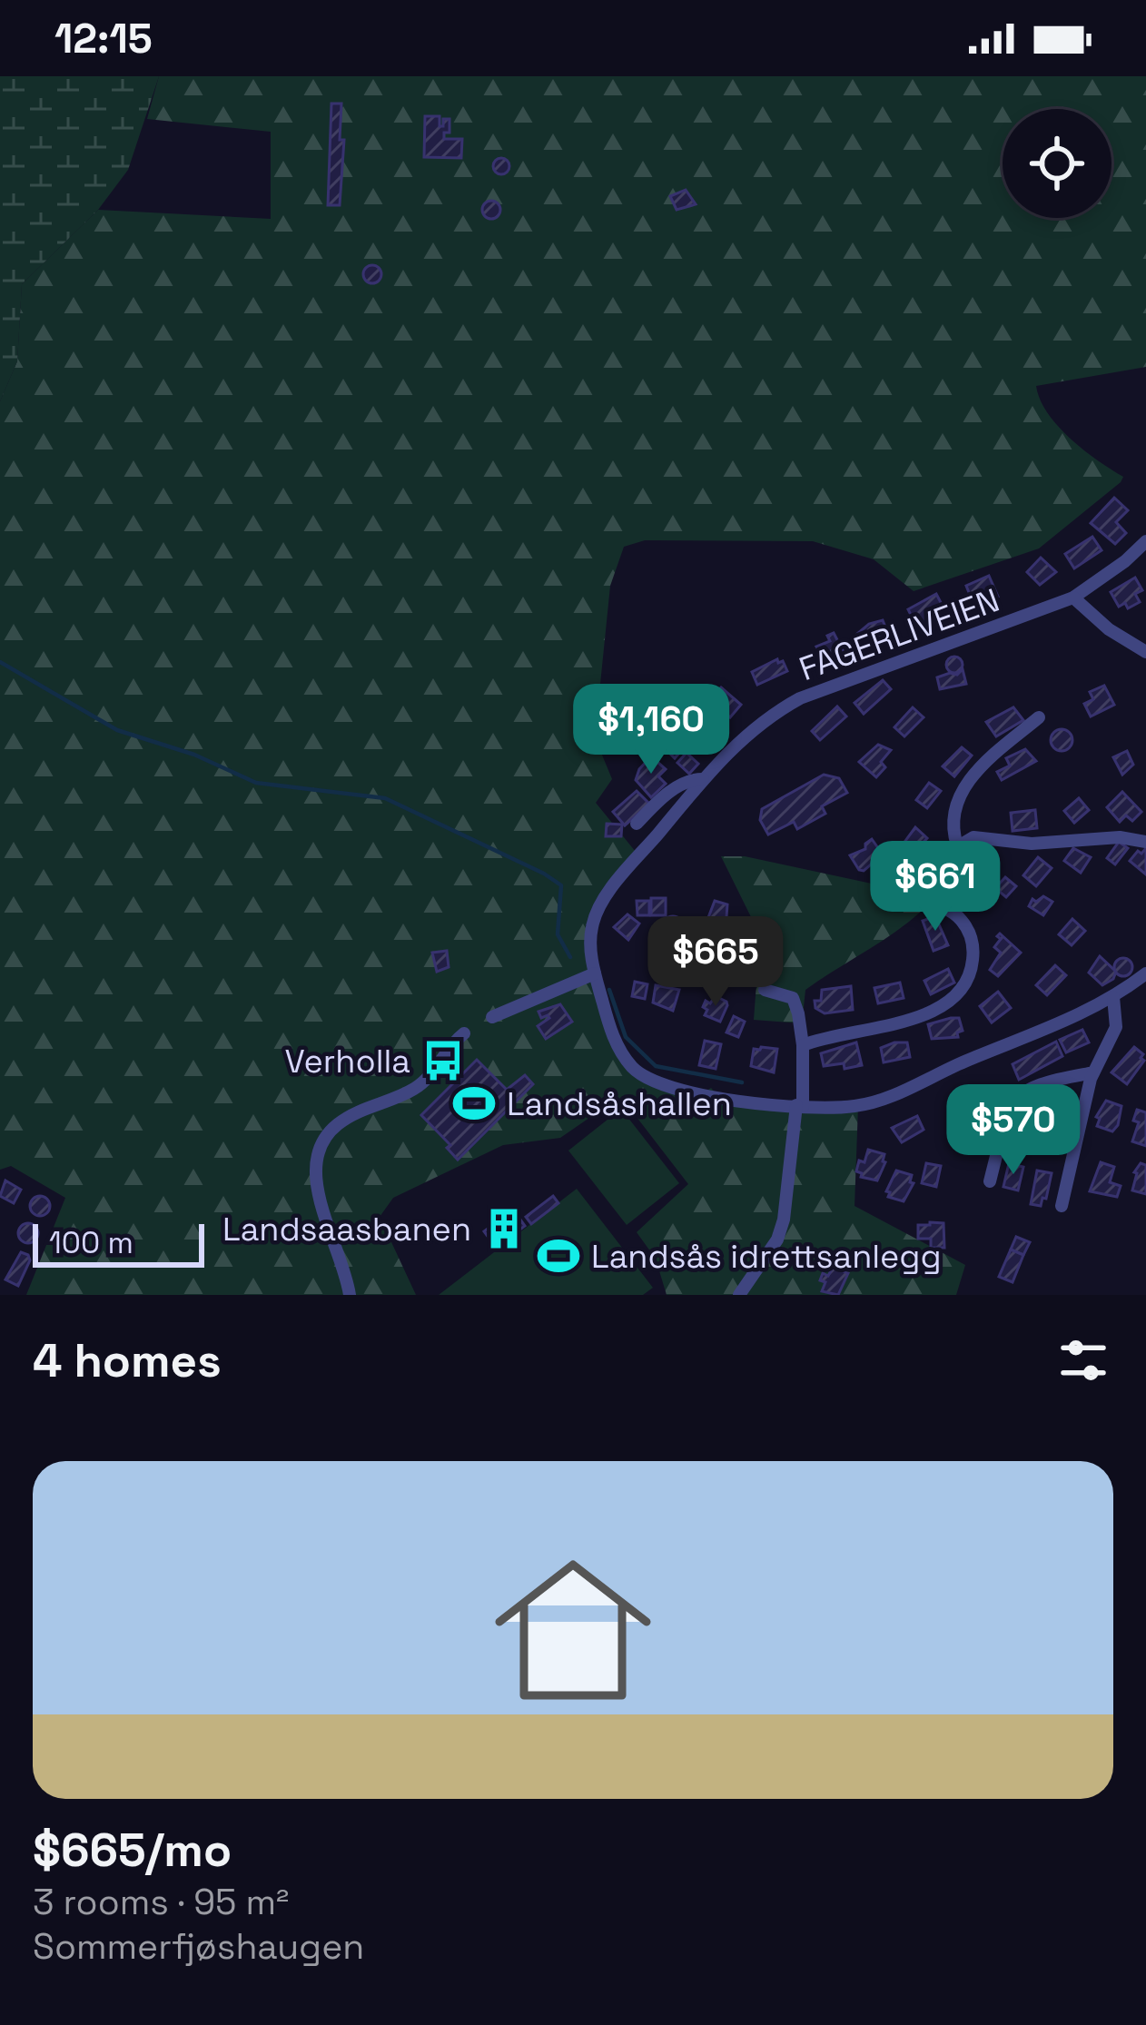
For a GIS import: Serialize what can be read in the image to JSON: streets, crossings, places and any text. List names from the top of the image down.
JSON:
{
  "streets": {
    "street": ["FAGERLIVEIEN"]
  },
  "places": {
    "bus stop": ["Verholla"],
    "sports": ["Landsåshallen", "Landsås idrettsanlegg"],
    "building": ["Landsaasbanen"]
  },
  "scale_bar": "100 m",
  "page": {
    "status": "12:15",
    "price": [
      "$1,160",
      "$661",
      "$665",
      "$570"
    ],
    "scale": "100 m",
    "heading": "4 homes",
    "list": [
      {
        "name": "$665/mo",
        "note": "3 rooms · 95 m² · Sommerfjøshaugen"
      }
    ]
  }
}
